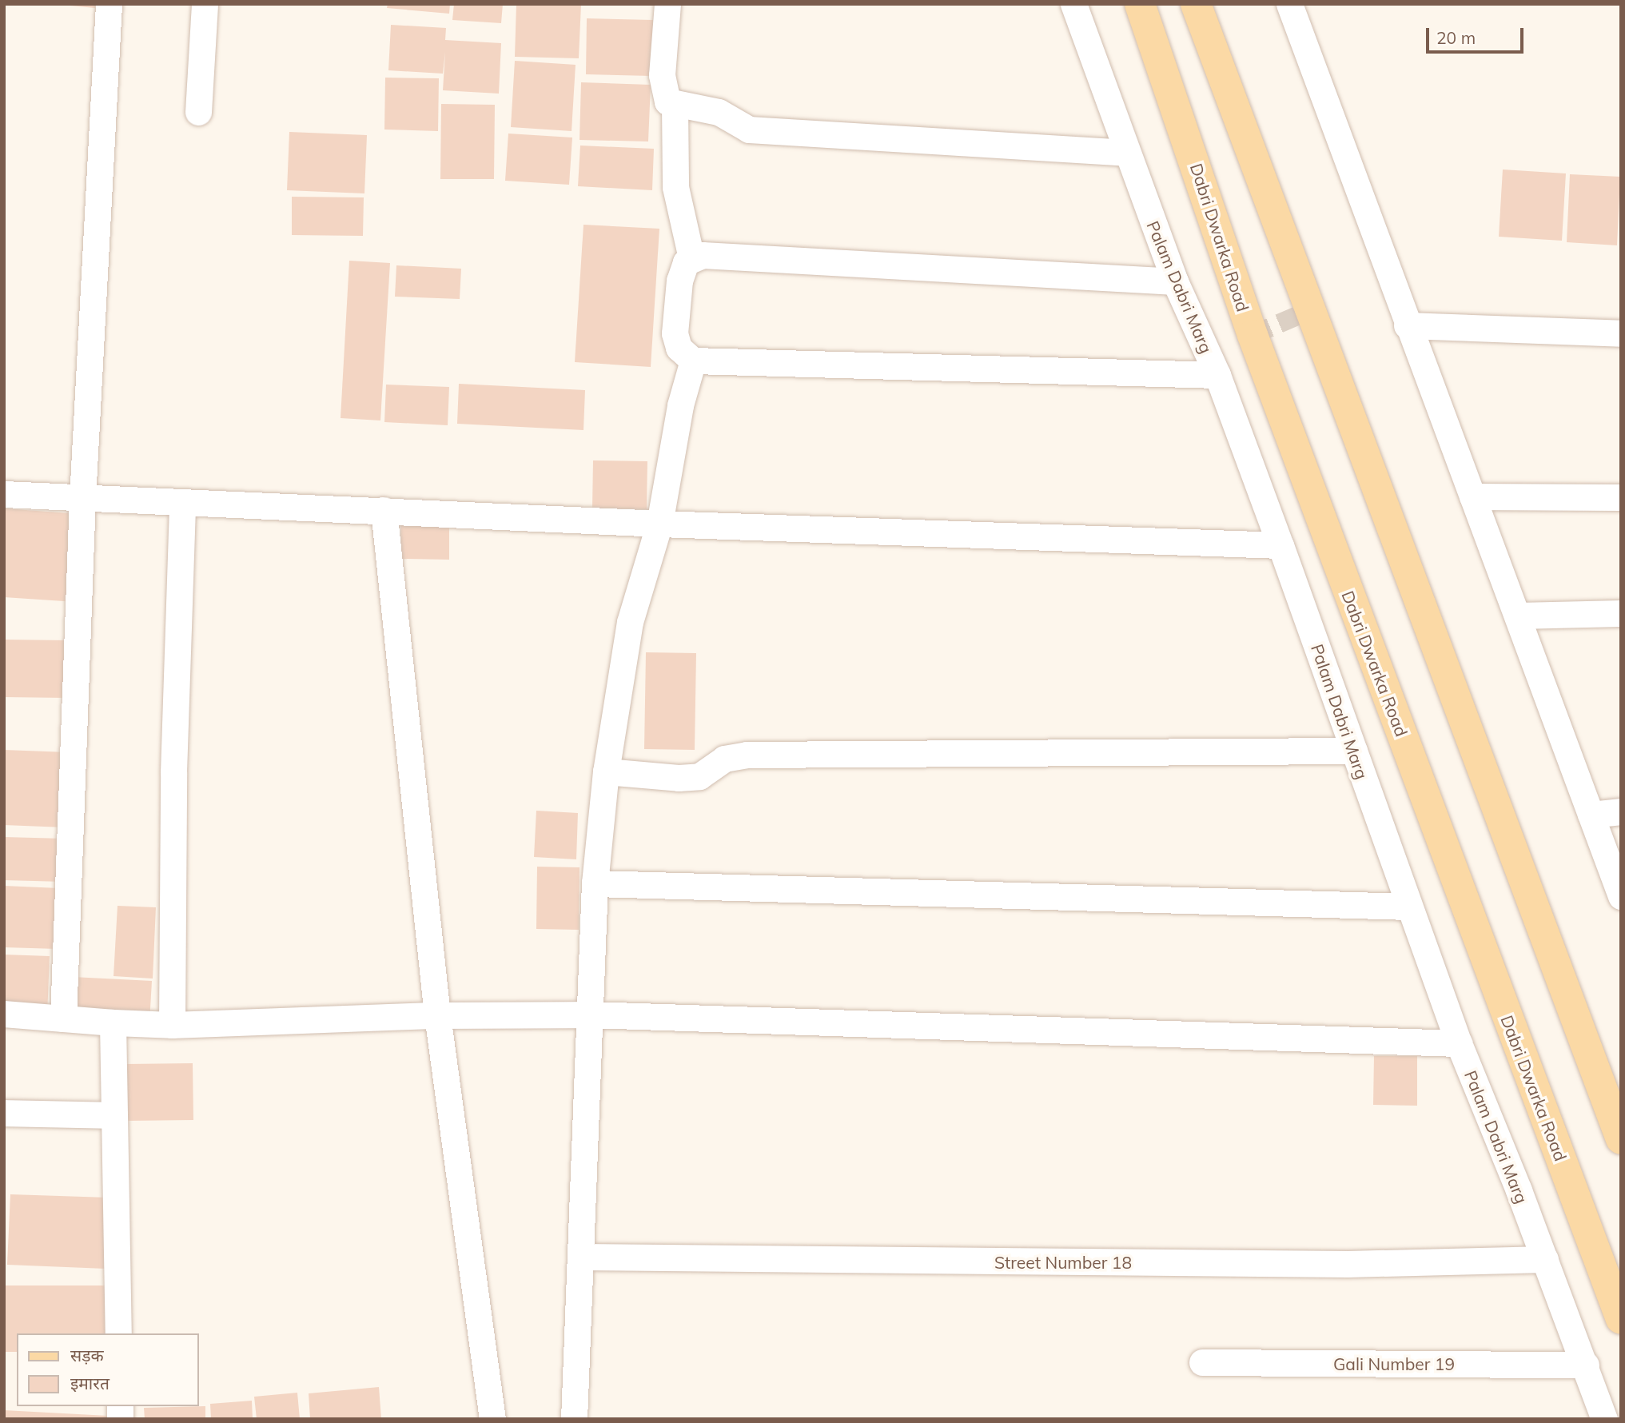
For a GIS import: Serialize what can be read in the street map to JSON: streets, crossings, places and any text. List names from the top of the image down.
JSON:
{
  "streets": {
    "main road": ["Dabri Dwarka Road"],
    "street": ["Palam Dabri Marg", "Street Number 18", "Gali Number 19"]
  },
  "crossings": [
    ["Palam Dabri Marg", "Street Number 18"],
    ["Palam Dabri Marg", "Gali Number 19"]
  ],
  "legend": ["सड़क", "इमारत"],
  "scale_bar": "20 m"
}
